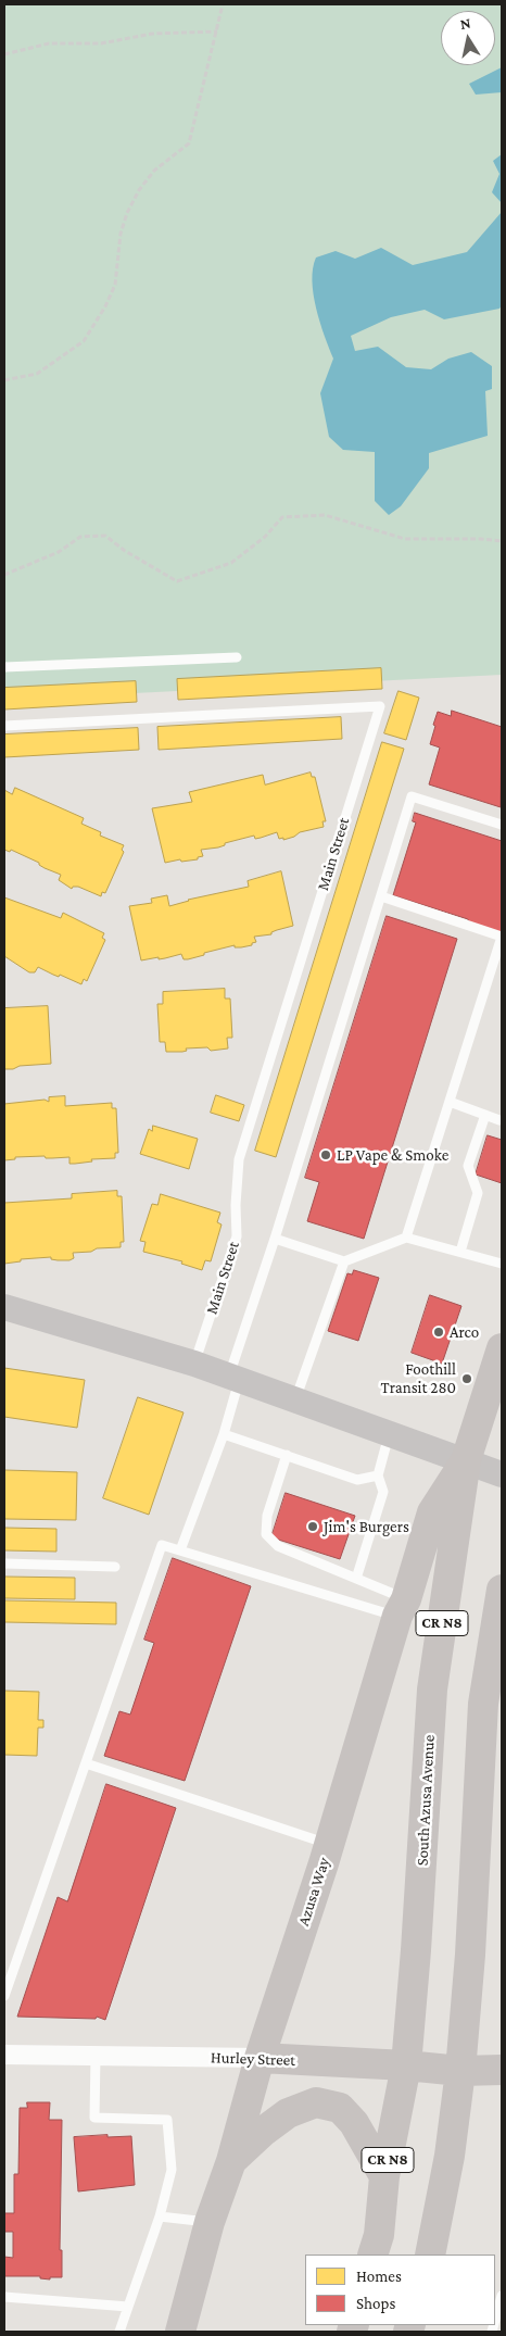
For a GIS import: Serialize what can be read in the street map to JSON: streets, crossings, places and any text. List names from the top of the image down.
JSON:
{
  "streets": {
    "main road": [
      "CR N8",
      "South Azusa Avenue",
      "Azusa Way",
      "Hurley Street"
    ],
    "lane": ["Main Street"]
  },
  "crossings": [
    ["South Azusa Avenue", "Azusa Way"],
    ["South Azusa Avenue", "Hurley Street"],
    ["Azusa Way", "Hurley Street"]
  ],
  "places": [
    "LP Vape & Smoke",
    "Arco",
    "Foothill Transit 280",
    "Jim's Burgers"
  ],
  "legend": ["Homes", "Shops"],
  "north": "top"
}
